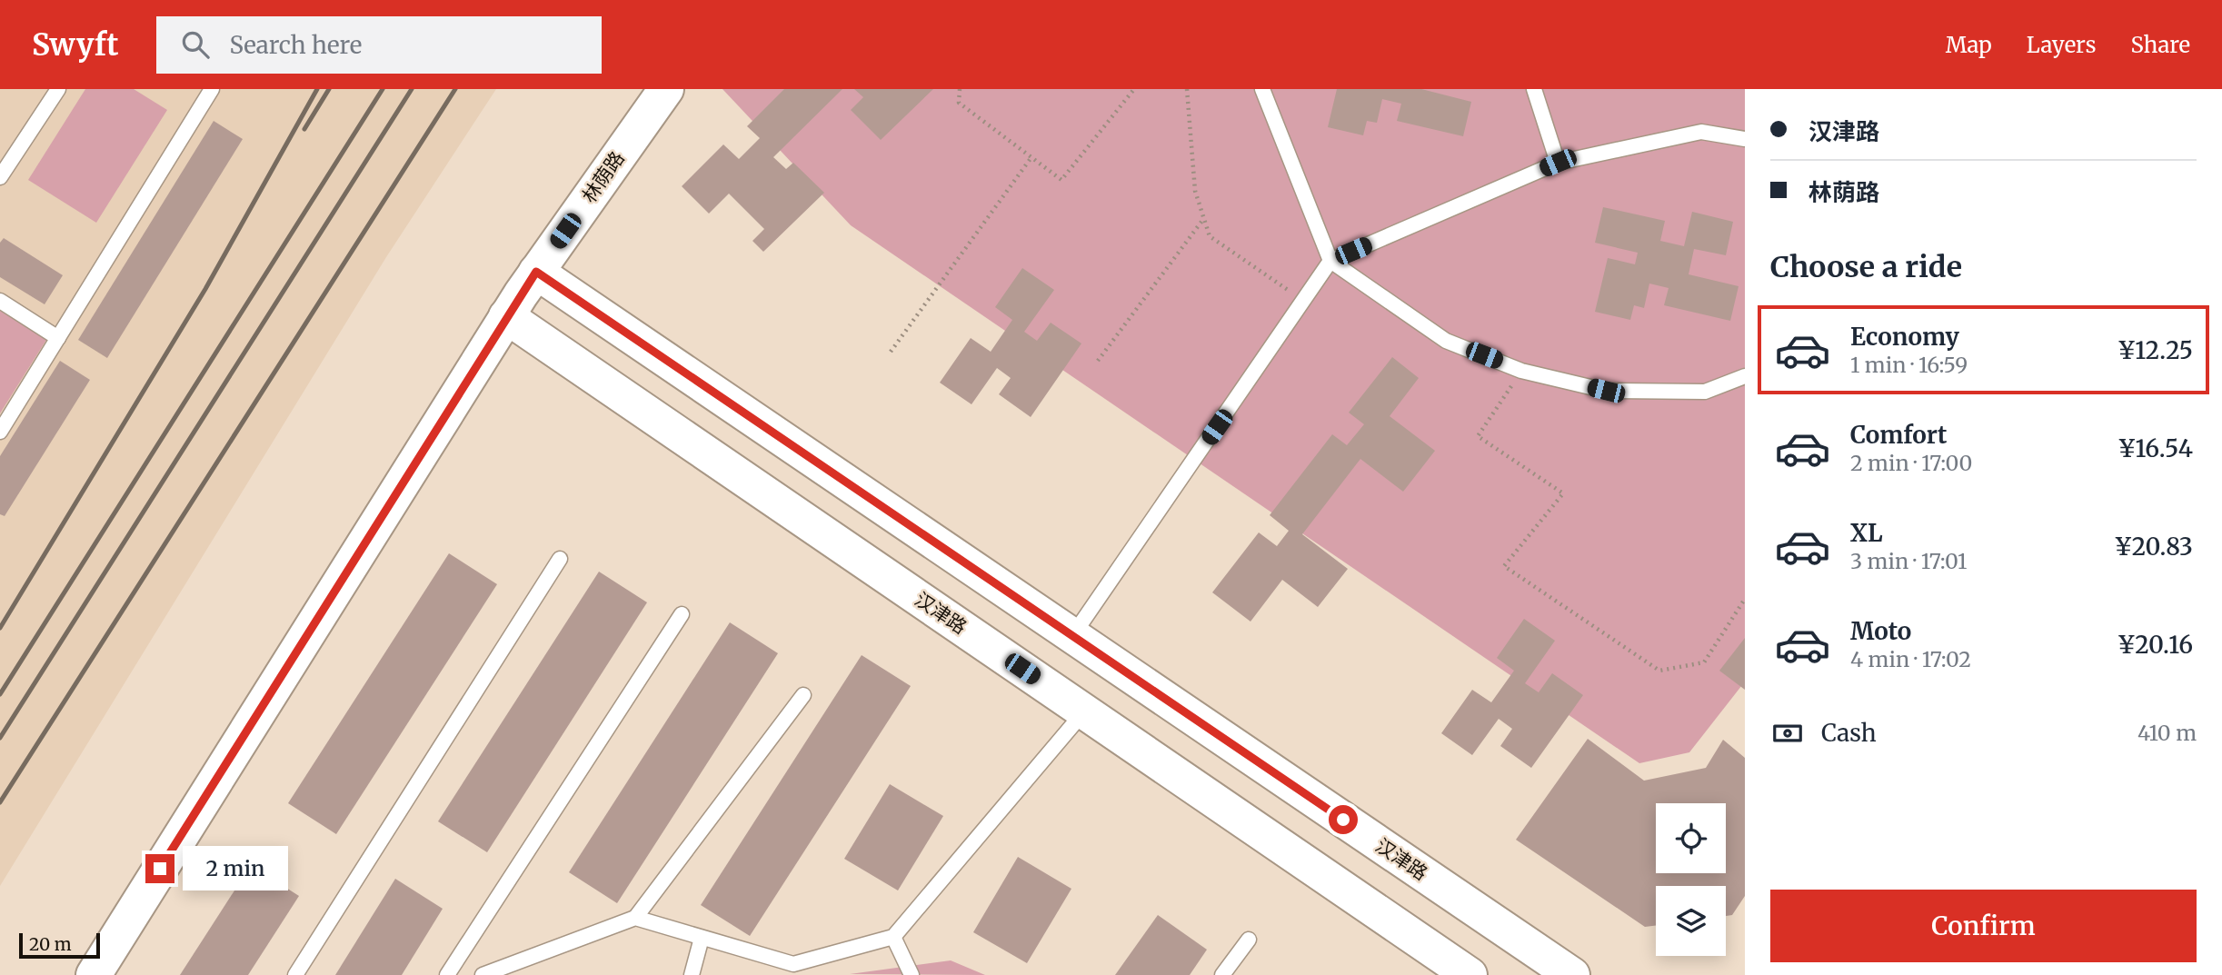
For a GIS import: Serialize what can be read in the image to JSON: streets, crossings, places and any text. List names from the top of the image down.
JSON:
{
  "streets": {
    "street": ["林荫路", "汉津路"]
  },
  "crossings": [
    ["林荫路", "汉津路"]
  ],
  "scale_bar": "20 m",
  "page": {
    "header": "Swyft",
    "search": "Search here",
    "nav": ["Map", "Layers", "Share"],
    "banner": ["汉津路", "林荫路"],
    "heading": "Choose a ride",
    "list": [
      {
        "name": "Economy",
        "note": "1 min · 16:59",
        "value": "¥12.25"
      },
      {
        "name": "Comfort",
        "note": "2 min · 17:00",
        "value": "¥16.54"
      },
      {
        "name": "XL",
        "note": "3 min · 17:01",
        "value": "¥20.83"
      },
      {
        "name": "Moto",
        "note": "4 min · 17:02",
        "value": "¥20.16"
      }
    ],
    "pay": ["Cash", "410 m"],
    "bubble": "2 min",
    "buttons": "Confirm",
    "scale": "20 m"
  }
}
